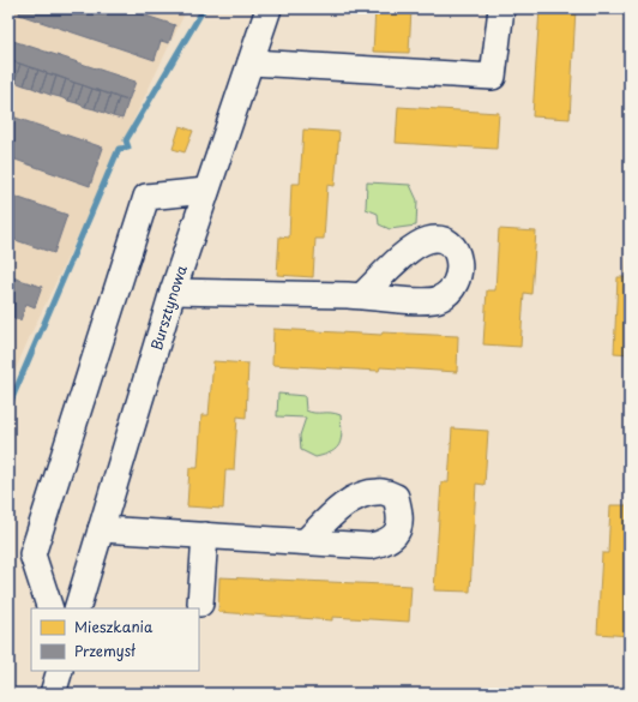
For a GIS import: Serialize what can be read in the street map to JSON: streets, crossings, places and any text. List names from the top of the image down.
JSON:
{
  "streets": {
    "street": ["Bursztynowa"]
  },
  "legend": ["Mieszkania", "Przemysł"]
}
